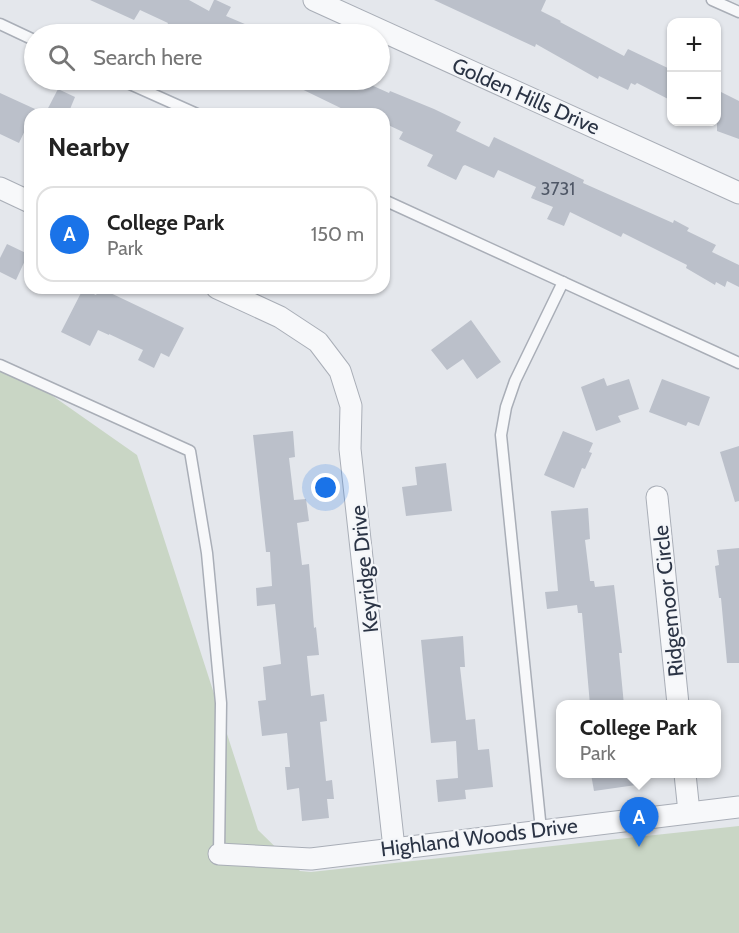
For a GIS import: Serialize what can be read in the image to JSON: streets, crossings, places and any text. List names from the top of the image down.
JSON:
{
  "streets": {
    "street": [
      "Golden Hills Drive",
      "Keyridge Drive",
      "Ridgemoor Circle",
      "Highland Woods Drive"
    ]
  },
  "crossings": [
    ["Keyridge Drive", "Highland Woods Drive"]
  ],
  "house_numbers": ["3731"],
  "page": {
    "map_buttons": ["+", "−"],
    "search": "Search here",
    "heading": "Nearby",
    "list": [
      {
        "mark": "A",
        "name": "College Park",
        "note": "Park",
        "value": "150 m"
      }
    ],
    "popup": ["College Park", "Park"],
    "pins": "A"
  }
}
